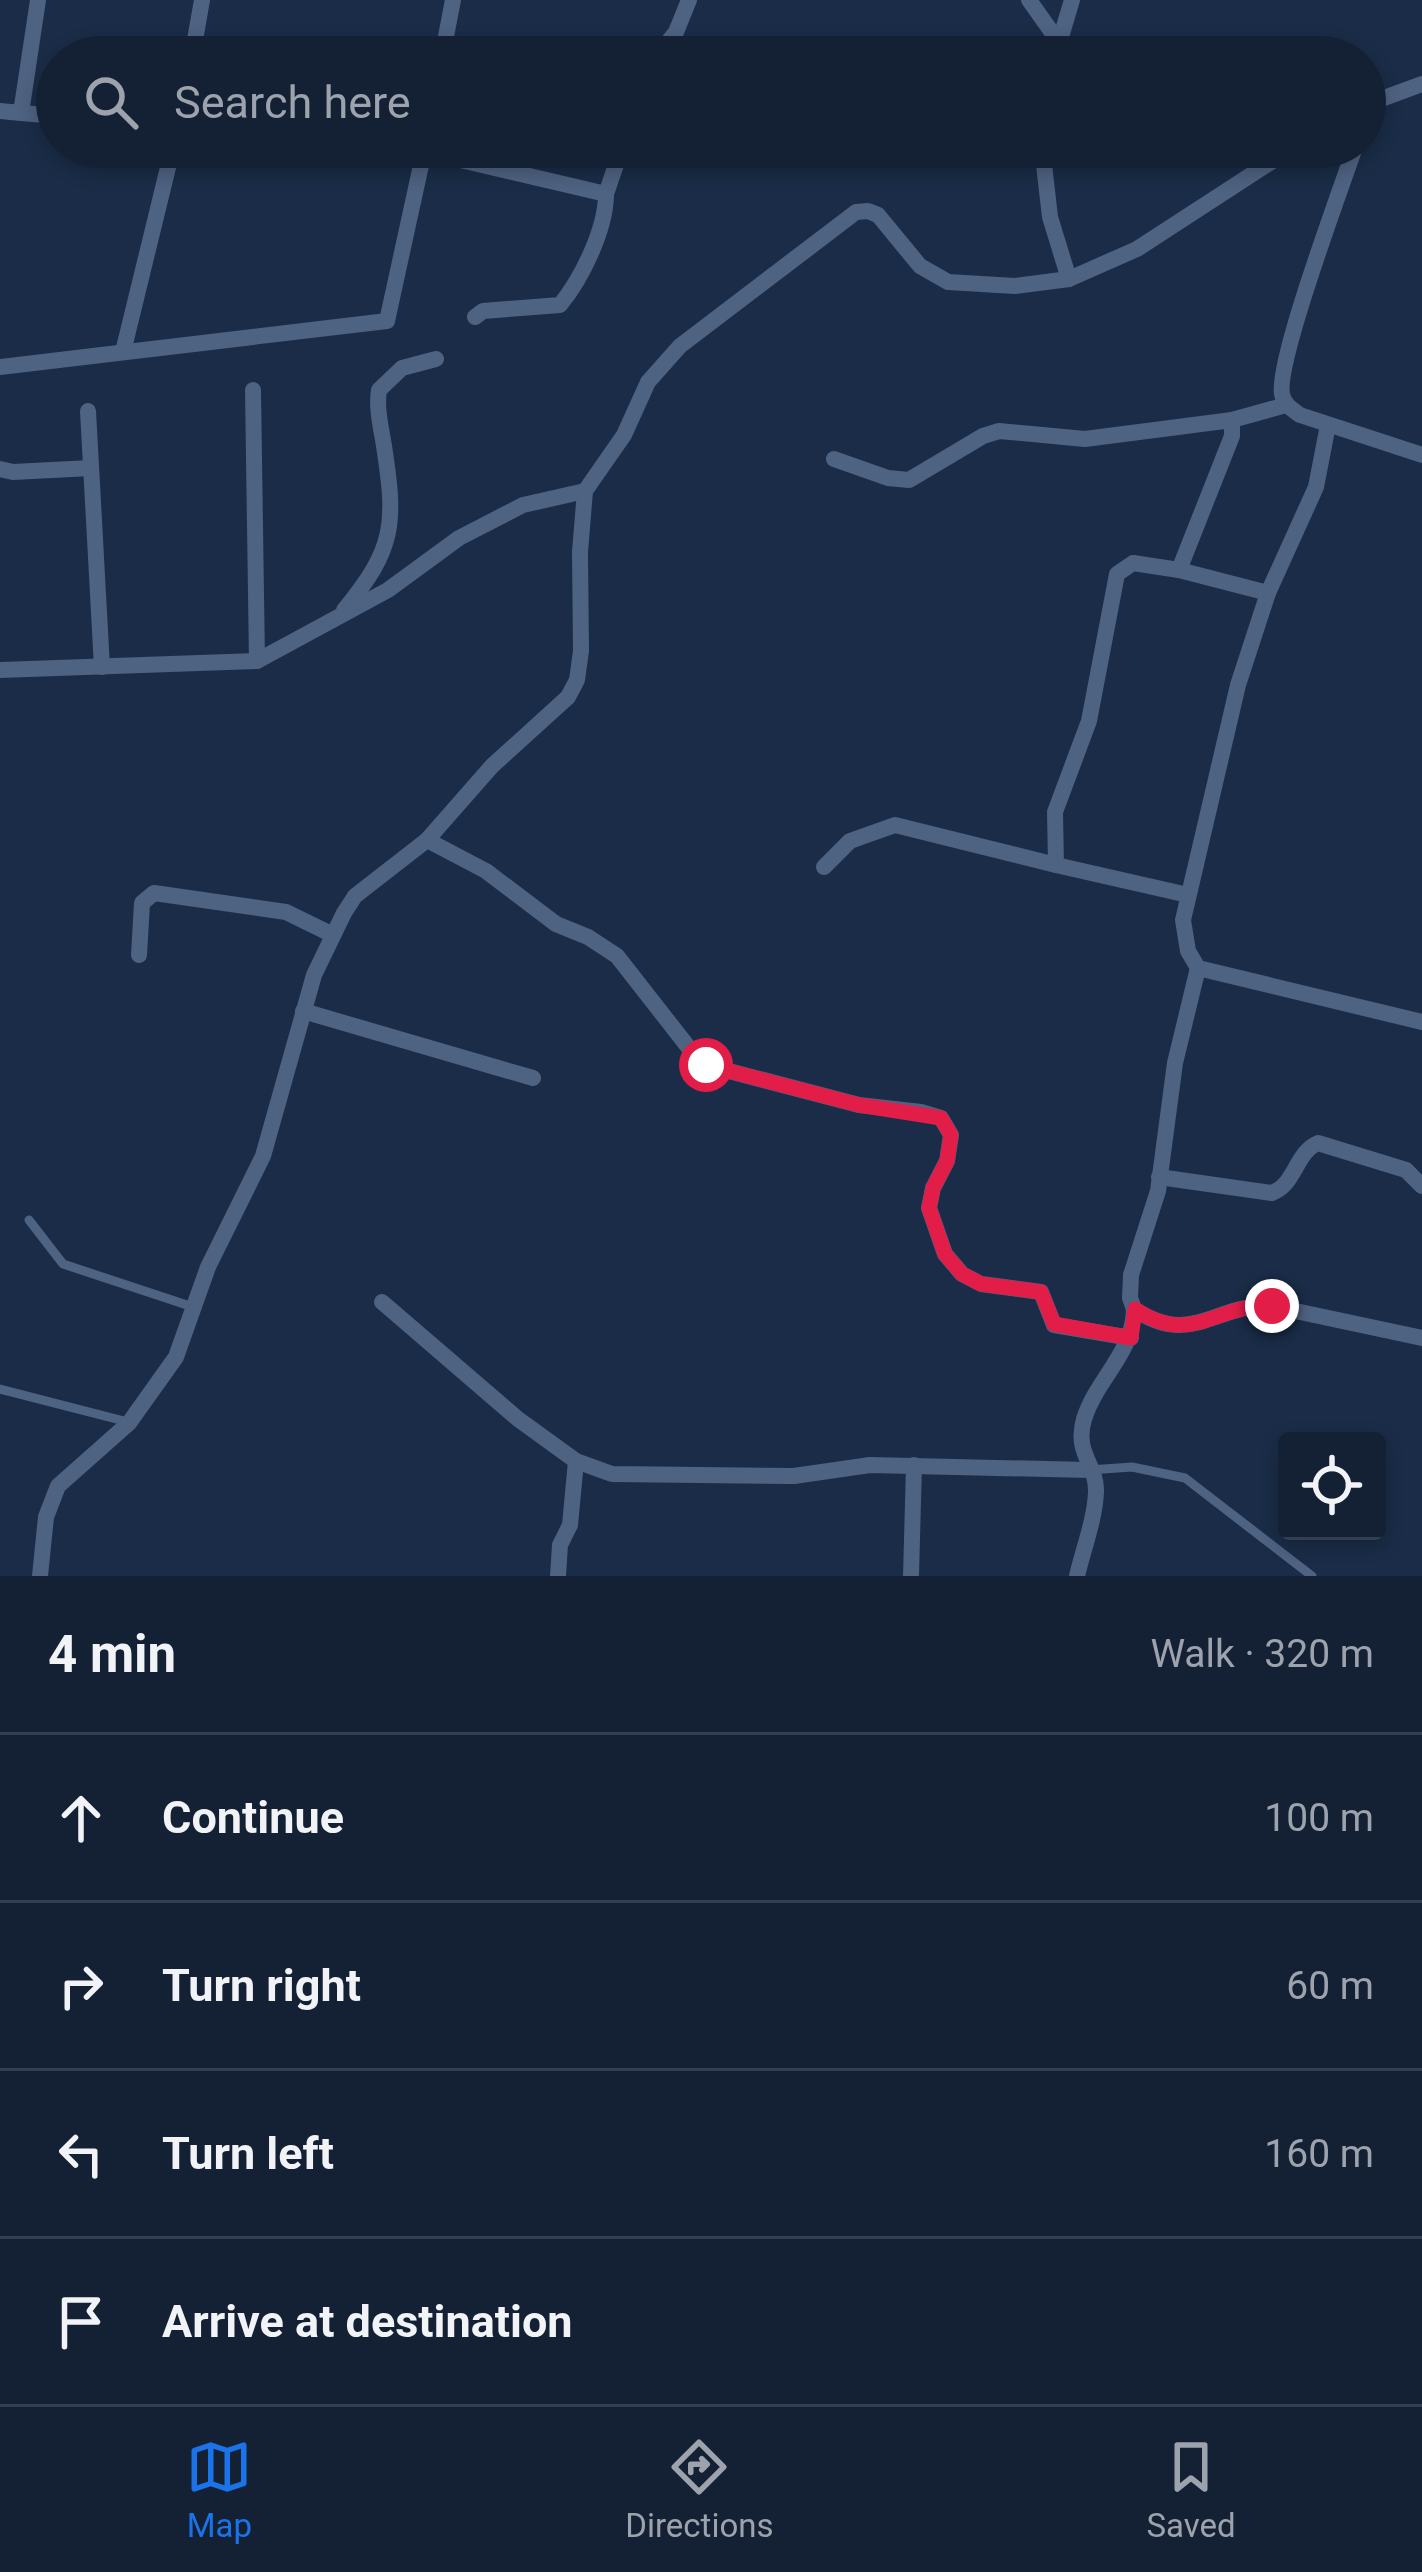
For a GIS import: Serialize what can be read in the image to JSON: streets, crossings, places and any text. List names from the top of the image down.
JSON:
{
  "page": {
    "search": "Search here",
    "heading": ["4 min", "Walk · 320 m"],
    "list": [
      ["Continue", "100 m"],
      ["Turn right", "60 m"],
      ["Turn left", "160 m"],
      "Arrive at destination"
    ],
    "nav": ["Map", "Directions", "Saved"]
  }
}
